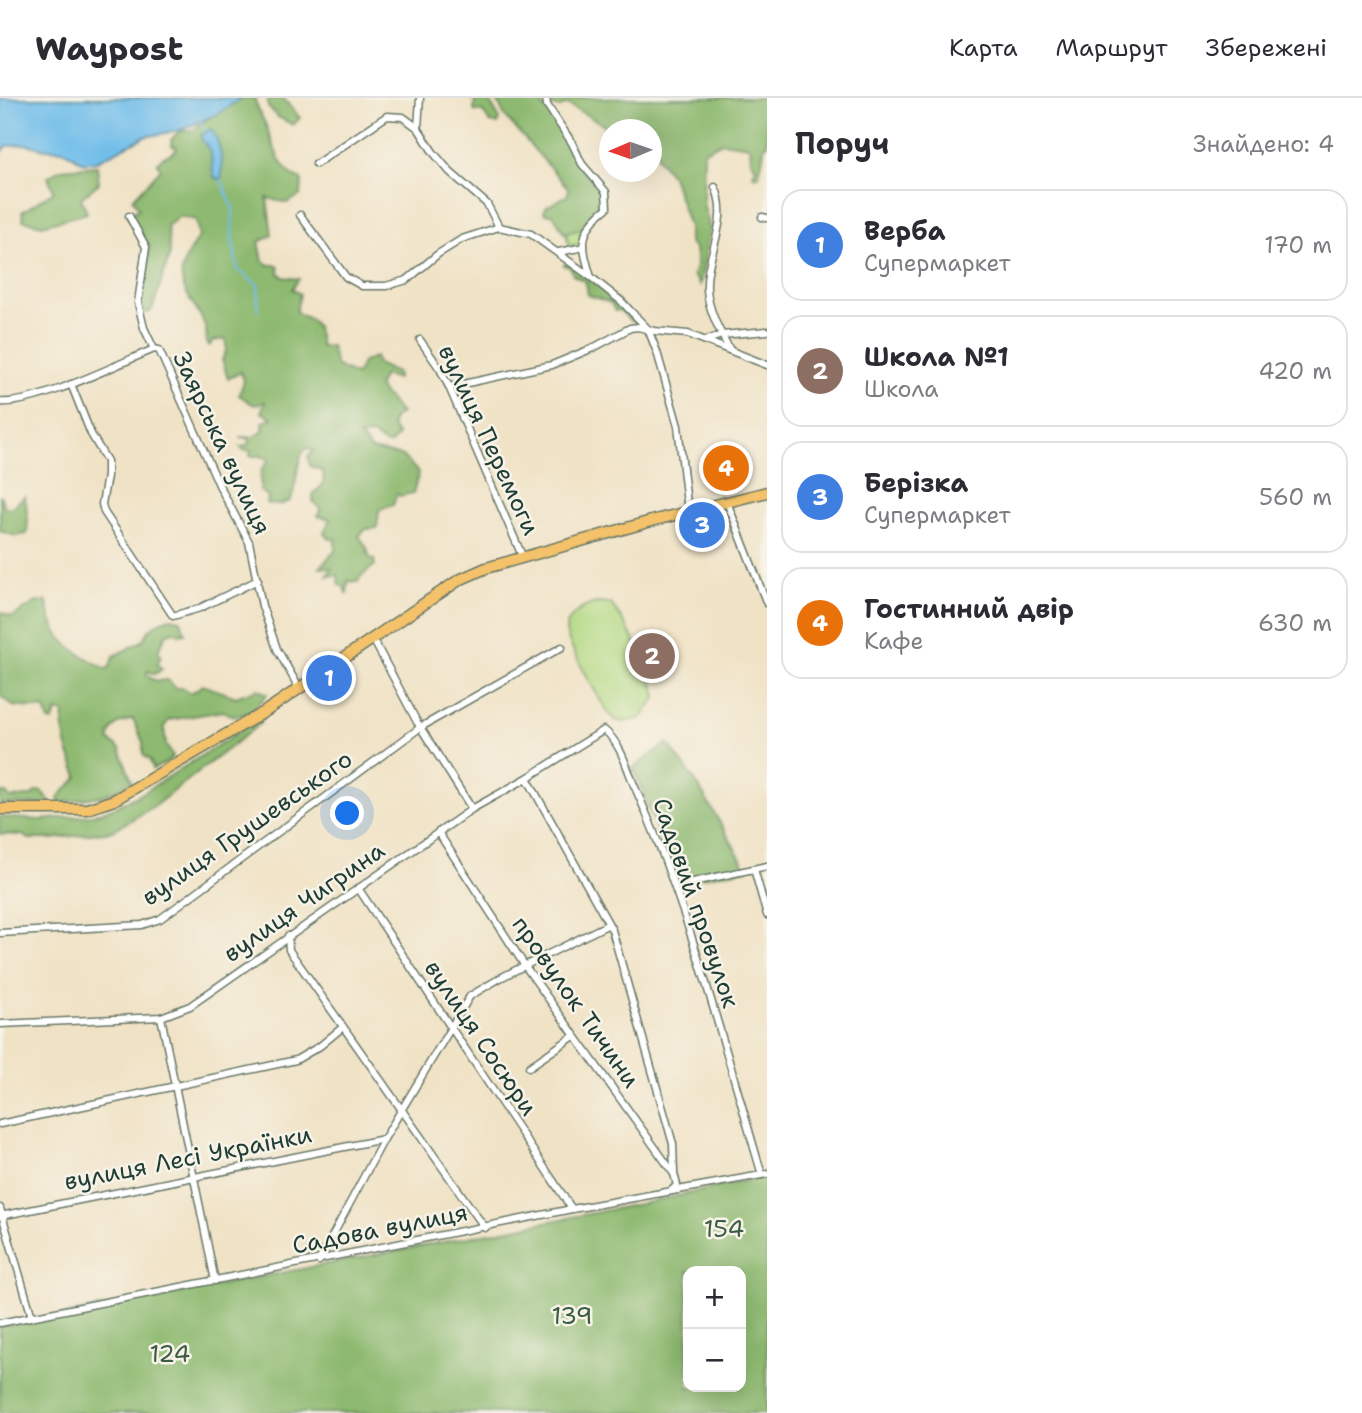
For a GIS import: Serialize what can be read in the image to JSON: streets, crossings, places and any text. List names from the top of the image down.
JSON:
{
  "streets": {
    "street": [
      "вулиця Перемоги",
      "Заярська вулиця",
      "вулиця Грушевського",
      "вулиця Чигрина",
      "Садовий провулок",
      "провулок Тичини",
      "вулиця Сосюри",
      "вулиця Лесі Українки",
      "Садова вулиця"
    ]
  },
  "crossings": [
    ["вулиця Чигрина", "Садовий провулок"],
    ["вулиця Чигрина", "провулок Тичини"],
    ["вулиця Чигрина", "вулиця Сосюри"],
    ["Садовий провулок", "Садова вулиця"],
    ["вулиця Сосюри", "Садова вулиця"]
  ],
  "parks": ["154", "139", "124"],
  "north": "left",
  "page": {
    "header": "Waypost",
    "nav": ["Карта", "Маршрут", "Збережені"],
    "heading": ["Поруч", "Знайдено: 4"],
    "list": [
      {
        "mark": "1",
        "name": "Верба",
        "note": "Супермаркет",
        "value": "170 m"
      },
      {
        "mark": "2",
        "name": "Школа №1",
        "note": "Школа",
        "value": "420 m"
      },
      {
        "mark": "3",
        "name": "Берізка",
        "note": "Супермаркет",
        "value": "560 m"
      },
      {
        "mark": "4",
        "name": "Гостинний двір",
        "note": "Кафе",
        "value": "630 m"
      }
    ],
    "pins": [
      "4",
      "3",
      "2",
      "1"
    ],
    "map_buttons": ["+", "−"]
  }
}
